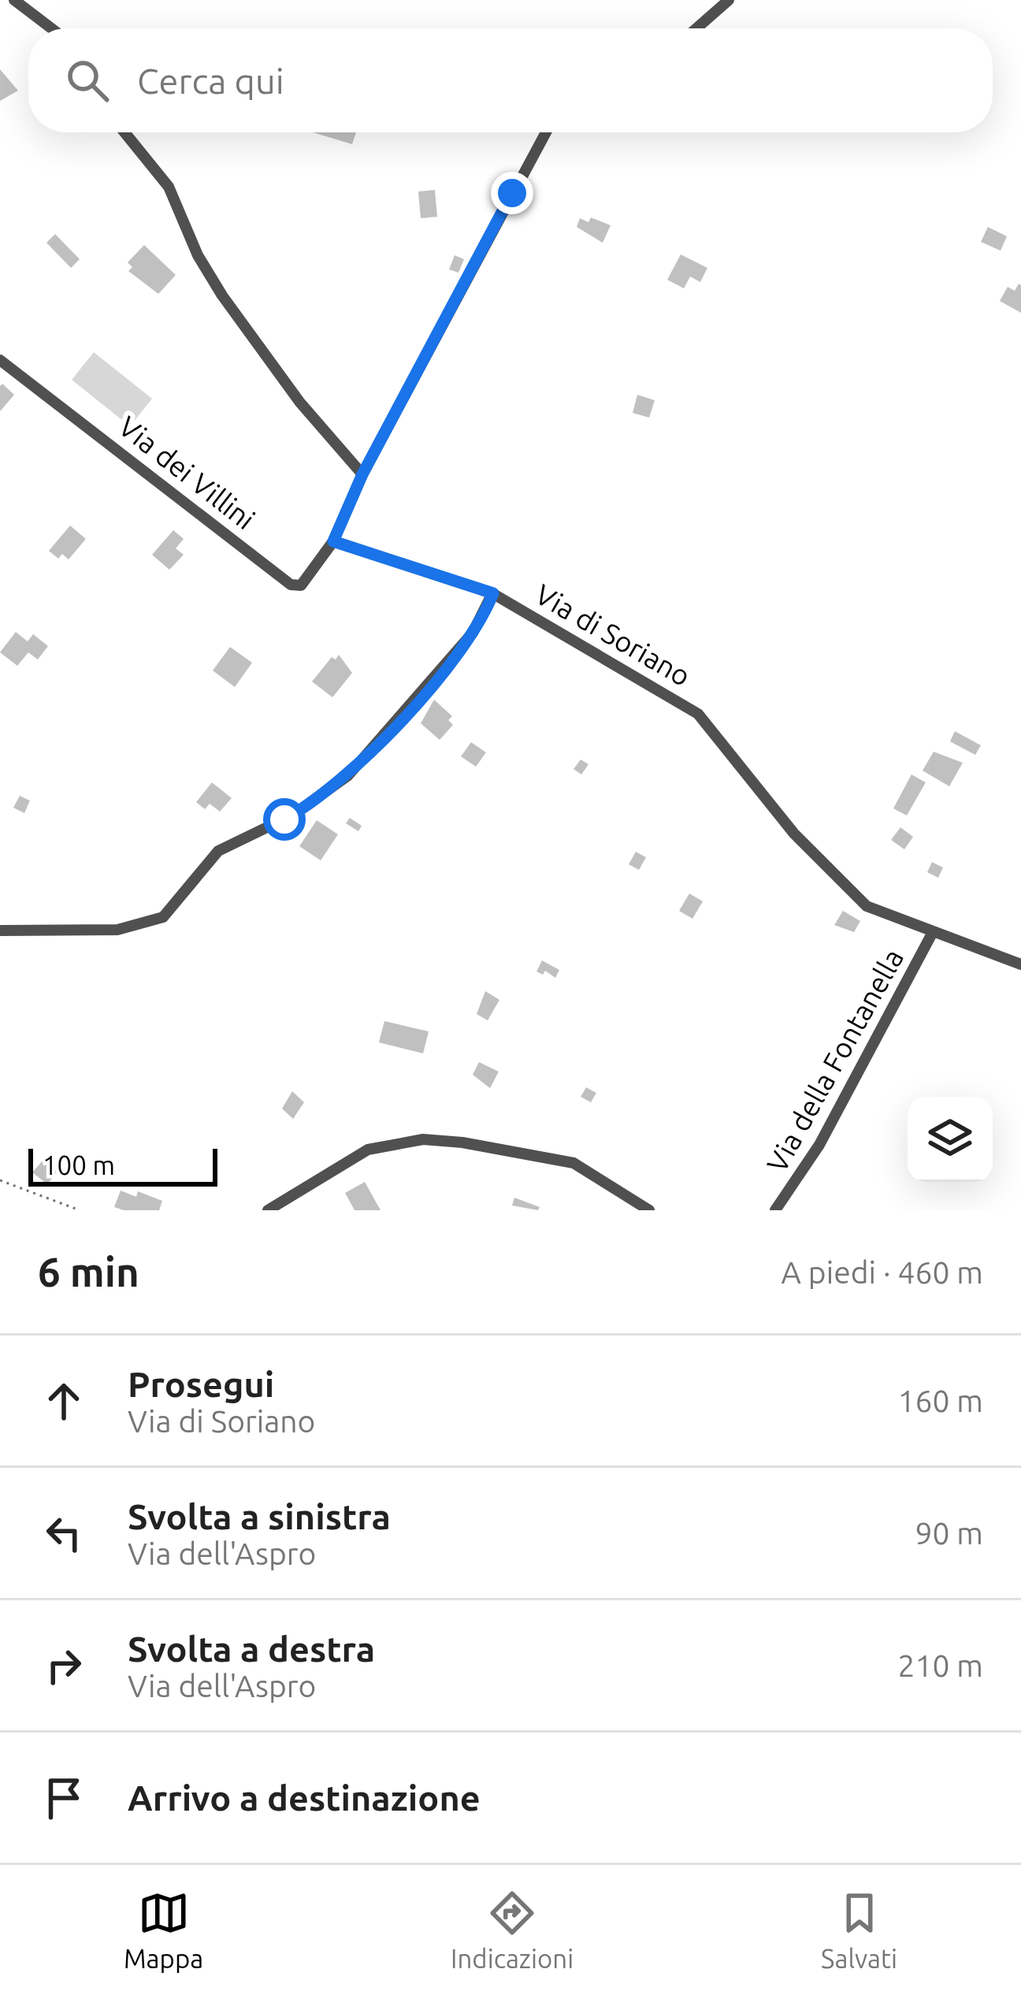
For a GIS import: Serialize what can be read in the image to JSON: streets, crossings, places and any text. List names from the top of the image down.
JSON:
{
  "streets": {
    "street": ["Via dei Villini", "Via di Soriano", "Via della Fontanella"]
  },
  "crossings": [
    ["Via di Soriano", "Via della Fontanella"]
  ],
  "scale_bar": "100 m",
  "page": {
    "search": "Cerca qui",
    "scale": "100 m",
    "heading": ["6 min", "A piedi · 460 m"],
    "list": [
      ["Prosegui", "Via di Soriano", "160 m"],
      ["Svolta a sinistra", "Via dell'Aspro", "90 m"],
      ["Svolta a destra", "Via dell'Aspro", "210 m"],
      "Arrivo a destinazione"
    ],
    "nav": ["Mappa", "Indicazioni", "Salvati"]
  }
}
